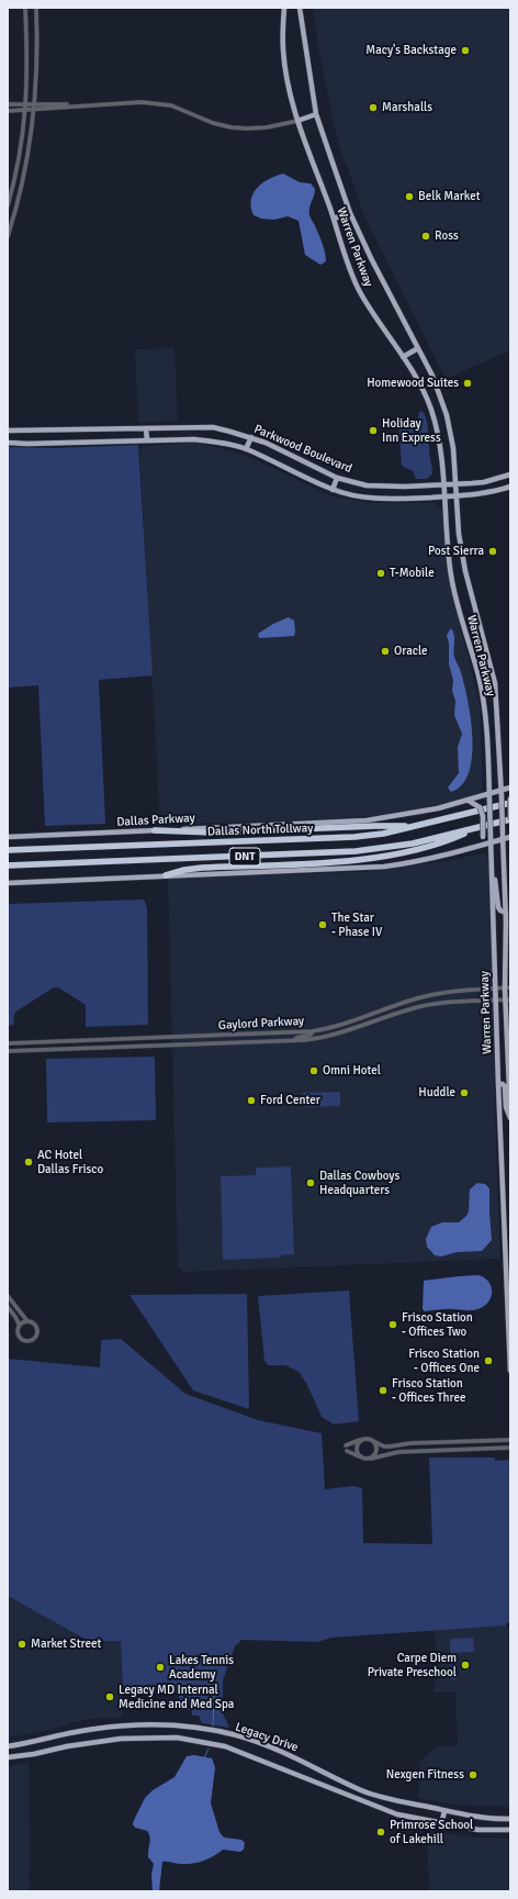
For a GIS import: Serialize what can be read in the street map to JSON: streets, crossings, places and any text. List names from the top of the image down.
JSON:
{
  "streets": {
    "highway": ["Dallas North Tollway", "DNT"],
    "main road": [
      "Warren Parkway",
      "Parkwood Boulevard",
      "Dallas Parkway",
      "Legacy Drive"
    ],
    "street": ["Gaylord Parkway"]
  },
  "crossings": [
    ["Warren Parkway", "Parkwood Boulevard"],
    ["Warren Parkway", "Dallas Parkway"],
    ["Warren Parkway", "Gaylord Parkway"]
  ],
  "places": [
    "Macy's Backstage",
    "Marshalls",
    "Belk Market",
    "Ross",
    "Homewood Suites",
    "Holiday Inn Express",
    "Post Sierra",
    "T-Mobile",
    "Oracle",
    "The Star - Phase IV",
    "Omni Hotel",
    "Huddle",
    "Ford Center",
    "AC Hotel Dallas Frisco",
    "Dallas Cowboys Headquarters",
    "Frisco Station - Offices Two",
    "Frisco Station - Offices One",
    "Frisco Station - Offices Three",
    "Market Street",
    "Carpe Diem Private Preschool",
    "Lakes Tennis Academy",
    "Legacy MD Internal Medicine and Med Spa",
    "Nexgen Fitness",
    "Primrose School of Lakehill"
  ]
}
